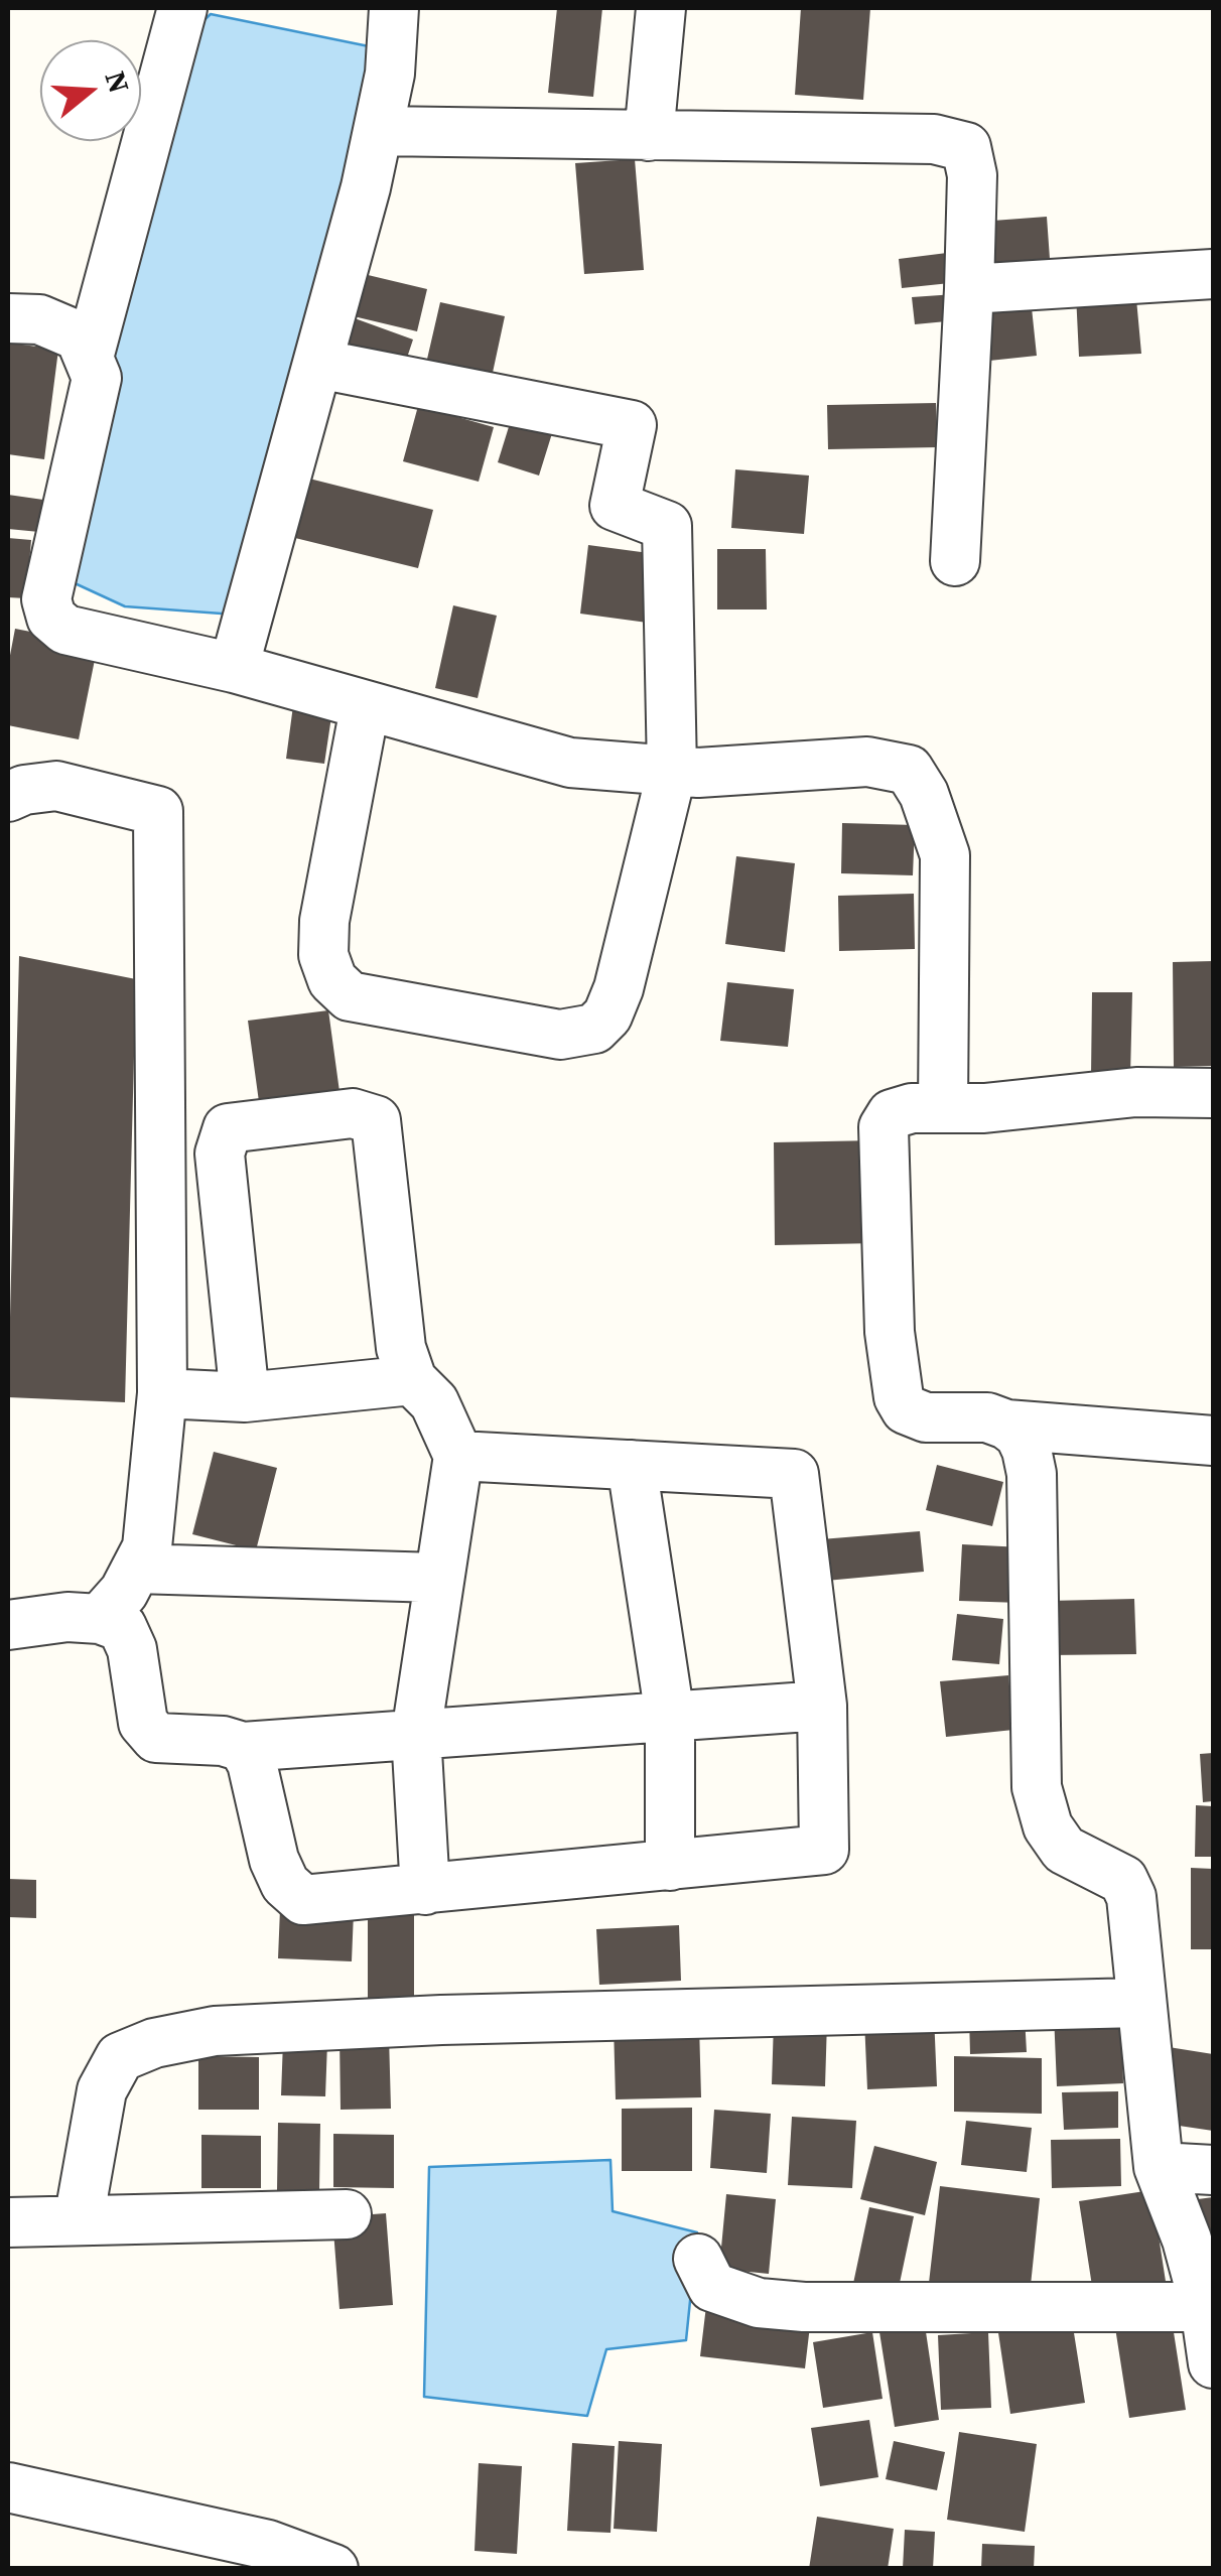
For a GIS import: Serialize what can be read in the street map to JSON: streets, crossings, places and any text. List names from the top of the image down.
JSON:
{
  "north": "right"
}
